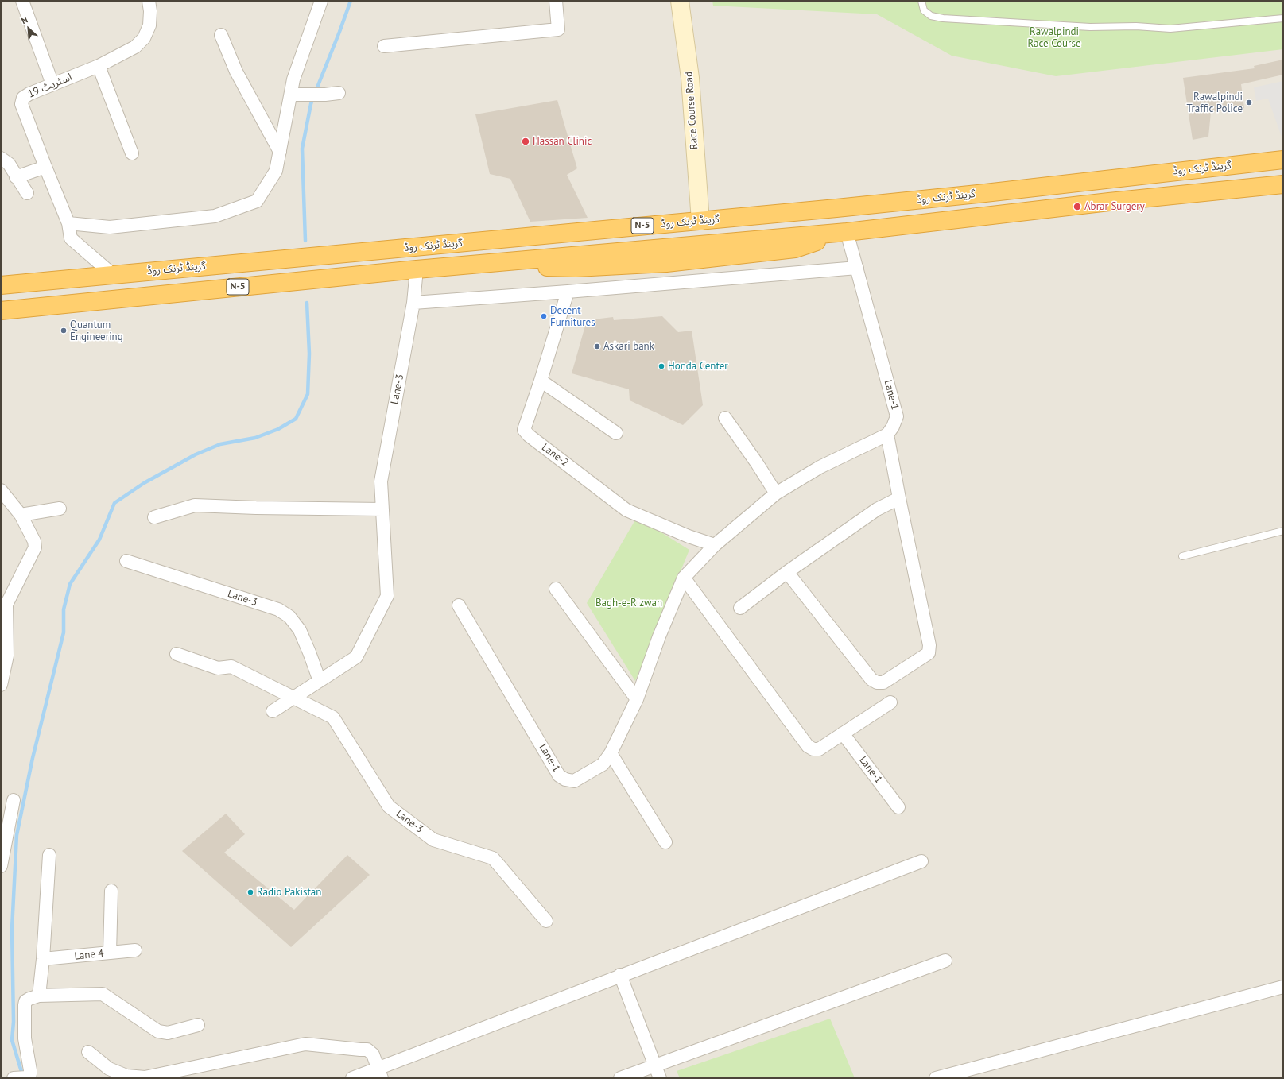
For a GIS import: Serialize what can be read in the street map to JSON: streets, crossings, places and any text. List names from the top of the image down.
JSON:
{
  "streets": {
    "highway": ["گرینڈ ٹرنک روڈ", "N-5"],
    "street": [
      "اسٹریٹ 19",
      "Race Course Road",
      "Lane-3",
      "Lane-1",
      "Lane-2",
      "Lane 4"
    ]
  },
  "crossings": [
    ["اسٹریٹ 19", "گرینڈ ٹرنک روڈ"],
    ["Race Course Road", "گرینڈ ٹرنک روڈ"],
    ["N-5", "Lane-3"],
    ["N-5", "Lane-1"],
    ["Lane-1", "Lane-2"]
  ],
  "parks": ["Rawalpindi Race Course", "Bagh-e-Rizwan"],
  "places": [
    "Rawalpindi Traffic Police",
    "Hassan Clinic",
    "Abrar Surgery",
    "Decent Furnitures",
    "Quantum Engineering",
    "Askari bank",
    "Honda Center",
    "Radio Pakistan"
  ],
  "north": "top left"
}
